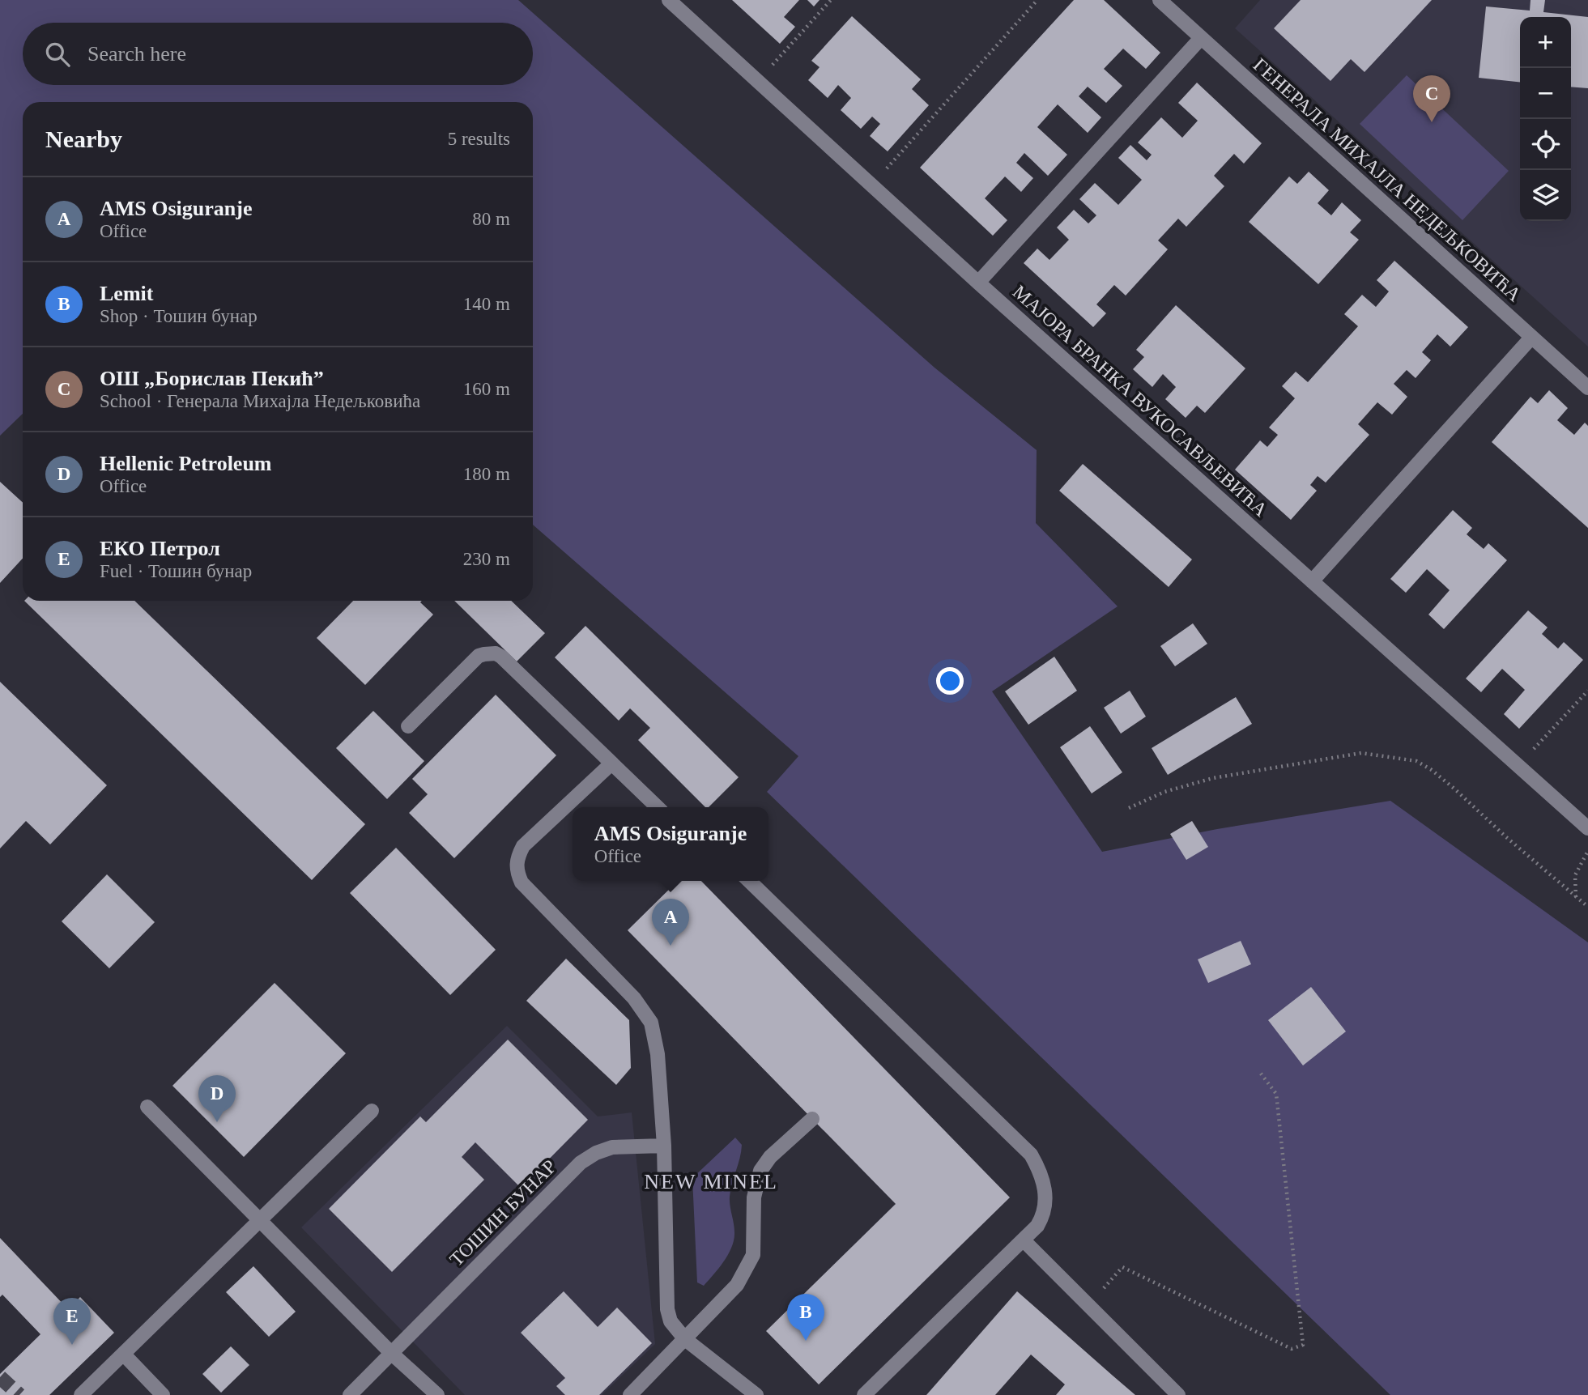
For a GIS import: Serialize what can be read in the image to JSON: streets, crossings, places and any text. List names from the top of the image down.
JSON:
{
  "streets": {
    "street": ["ГЕНЕРАЛА МИХАЈЛА НЕДЕЉКОВИЋА", "МАЈОРА БРАНКА ВУКОСАВЉЕВИЋА", "ТОШИН БУНАР"]
  },
  "districts": ["NEW MINEL"],
  "page": {
    "map_buttons": ["+", "−"],
    "search": "Search here",
    "pins": [
      "C",
      "A",
      "D",
      "B",
      "E"
    ],
    "heading": ["Nearby", "5 results"],
    "list": [
      {
        "mark": "A",
        "name": "AMS Osiguranje",
        "note": "Office",
        "value": "80 m"
      },
      {
        "mark": "B",
        "name": "Lemit",
        "note": "Shop · Тошин бунар",
        "value": "140 m"
      },
      {
        "mark": "C",
        "name": "ОШ „Борислав Пекић”",
        "note": "School · Генерала Михајла Недељковића",
        "value": "160 m"
      },
      {
        "mark": "D",
        "name": "Hellenic Petroleum",
        "note": "Office",
        "value": "180 m"
      },
      {
        "mark": "E",
        "name": "ЕКО Петрол",
        "note": "Fuel · Тошин бунар",
        "value": "230 m"
      }
    ],
    "popup": ["AMS Osiguranje", "Office"]
  }
}
